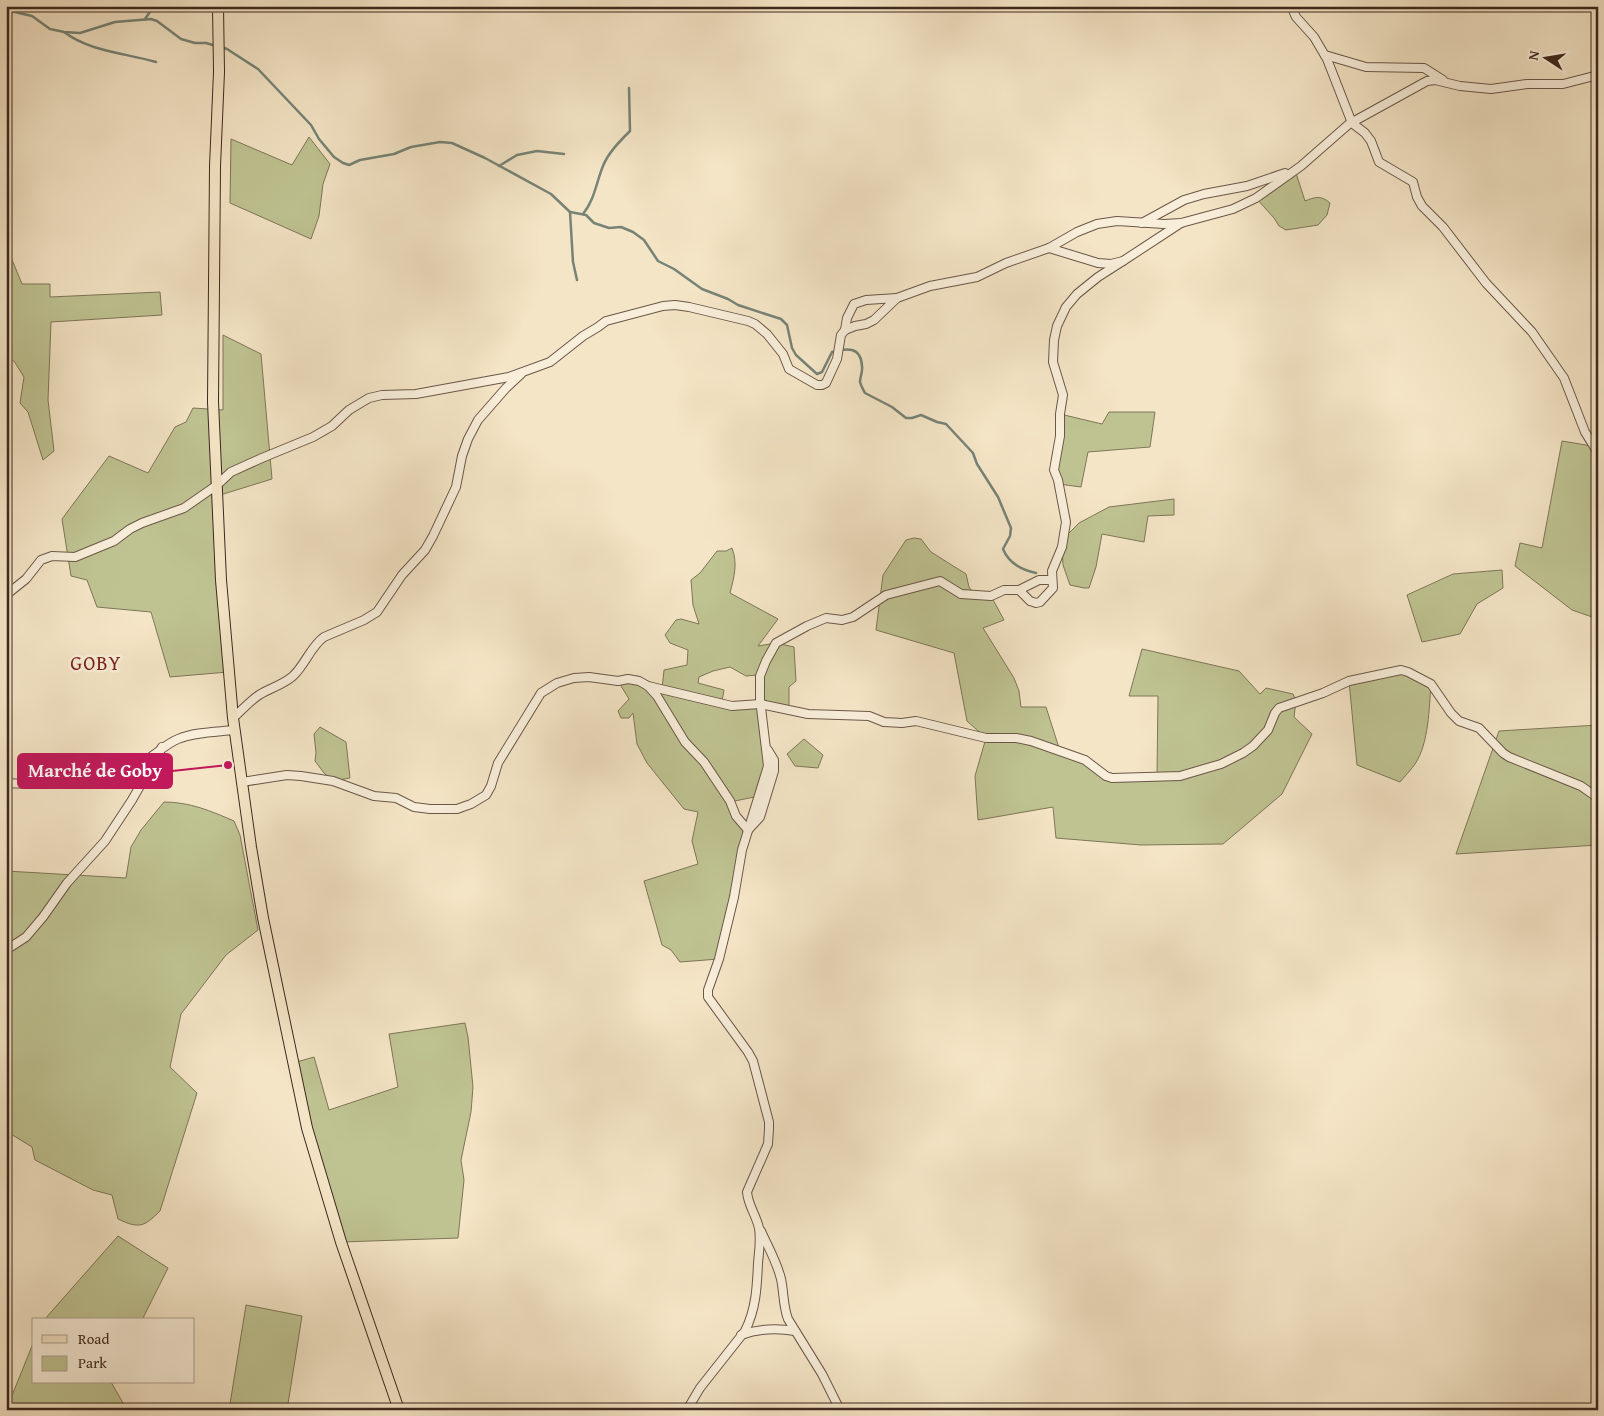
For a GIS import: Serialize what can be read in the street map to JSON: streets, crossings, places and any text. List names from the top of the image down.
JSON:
{
  "districts": ["GOBY"],
  "places": ["Marché de Goby"],
  "legend": ["Road", "Park"],
  "north": "left"
}
